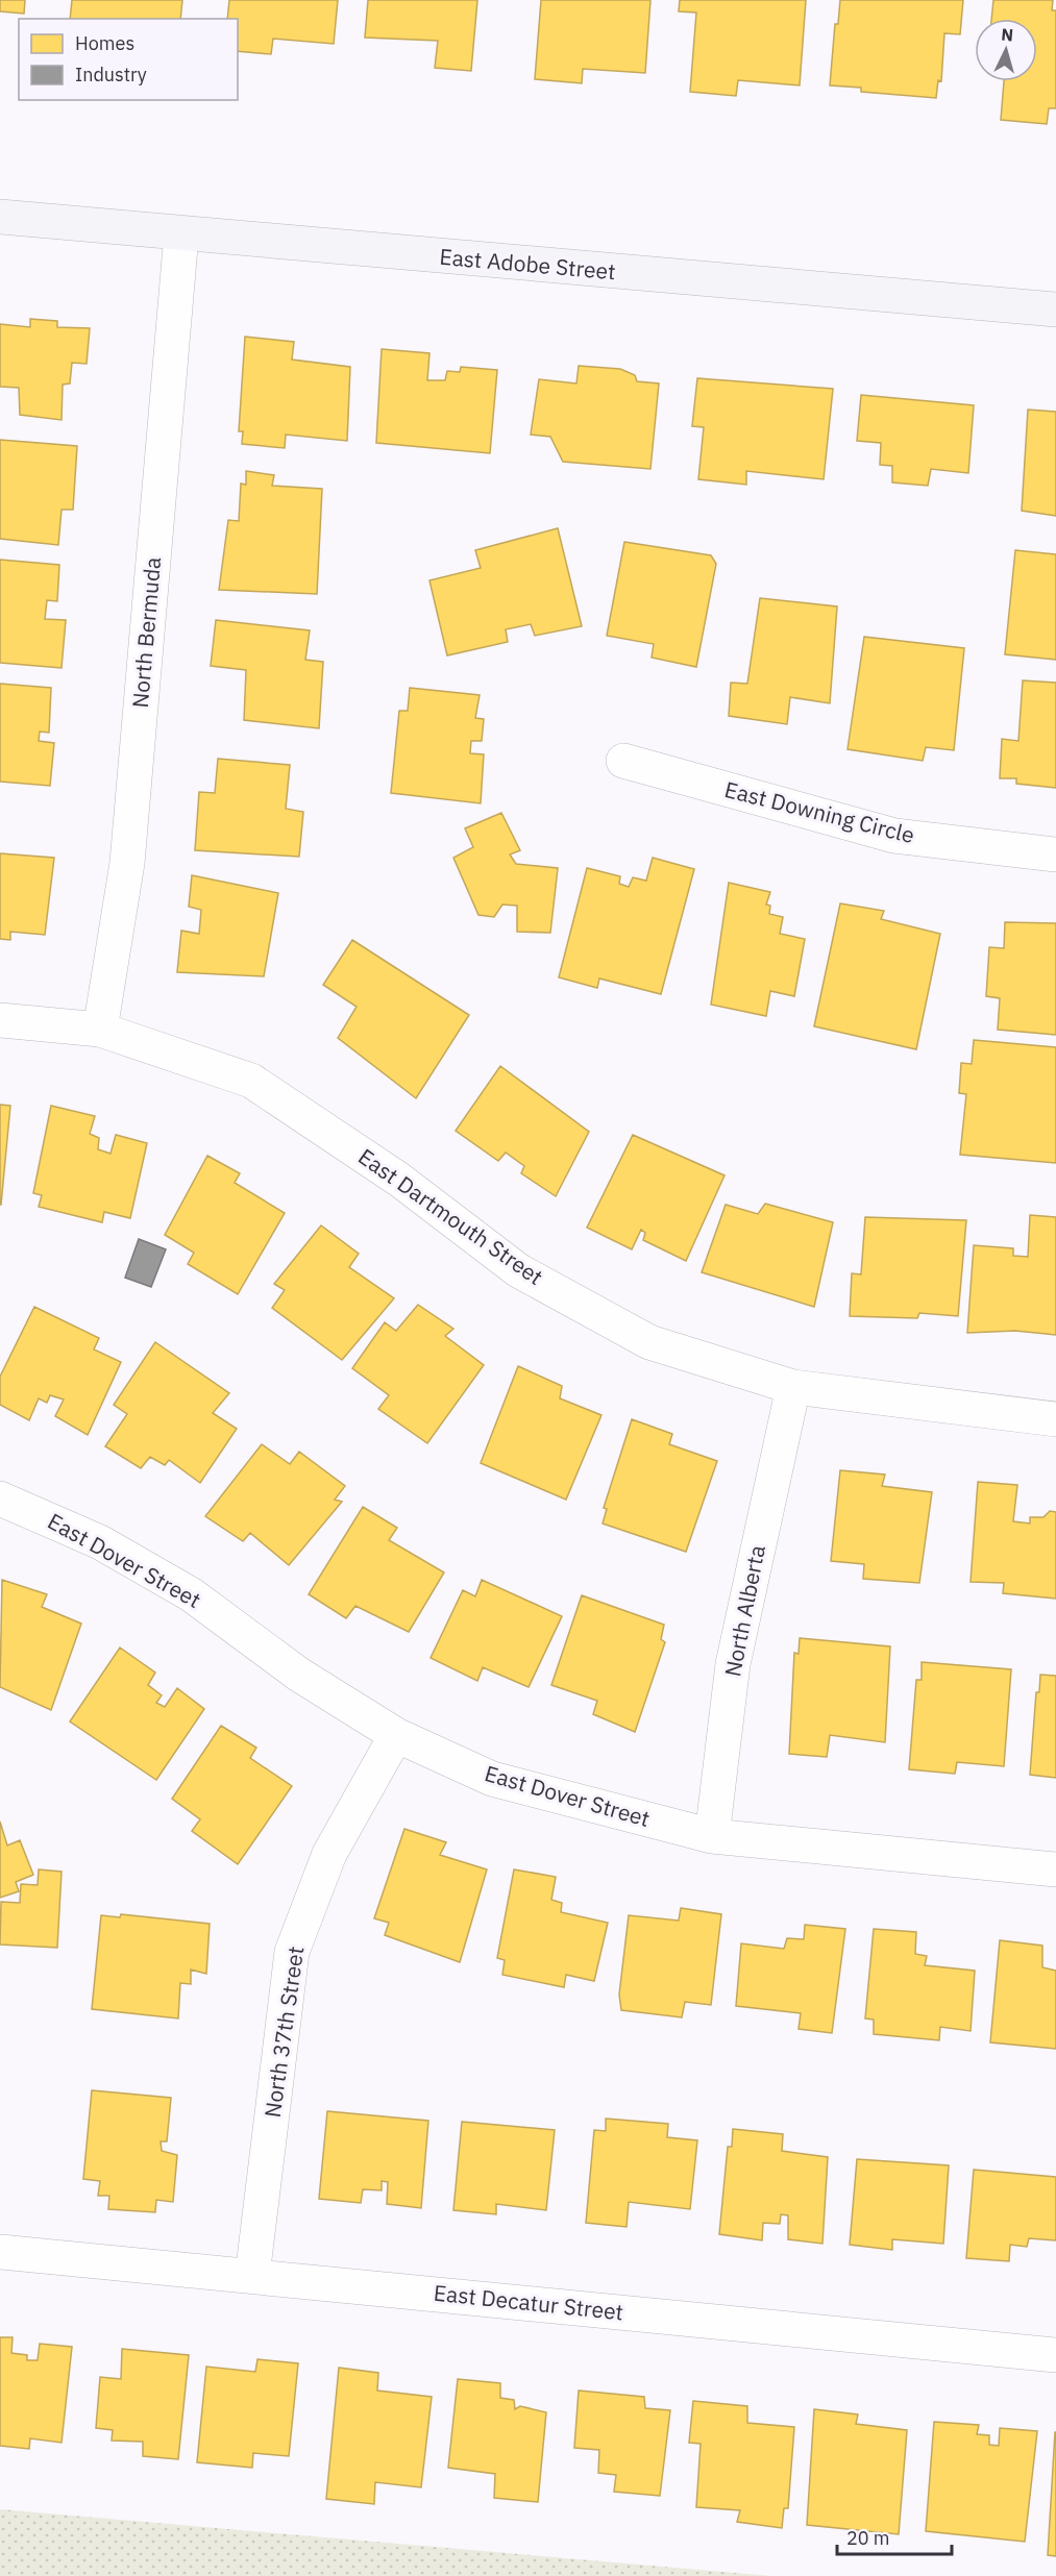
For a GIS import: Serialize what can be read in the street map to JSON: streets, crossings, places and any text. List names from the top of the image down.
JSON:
{
  "streets": {
    "street": [
      "East Adobe Street",
      "North Bermuda",
      "East Downing Circle",
      "East Dartmouth Street",
      "East Dover Street",
      "North Alberta",
      "North 37th Street",
      "East Decatur Street"
    ]
  },
  "crossings": [
    ["East Adobe Street", "North Bermuda"],
    ["North Bermuda", "East Dartmouth Street"],
    ["East Dartmouth Street", "North Alberta"],
    ["East Dover Street", "North Alberta"],
    ["East Dover Street", "North 37th Street"],
    ["North 37th Street", "East Decatur Street"]
  ],
  "legend": ["Homes", "Industry"],
  "scale_bar": "20 m",
  "north": "top"
}
